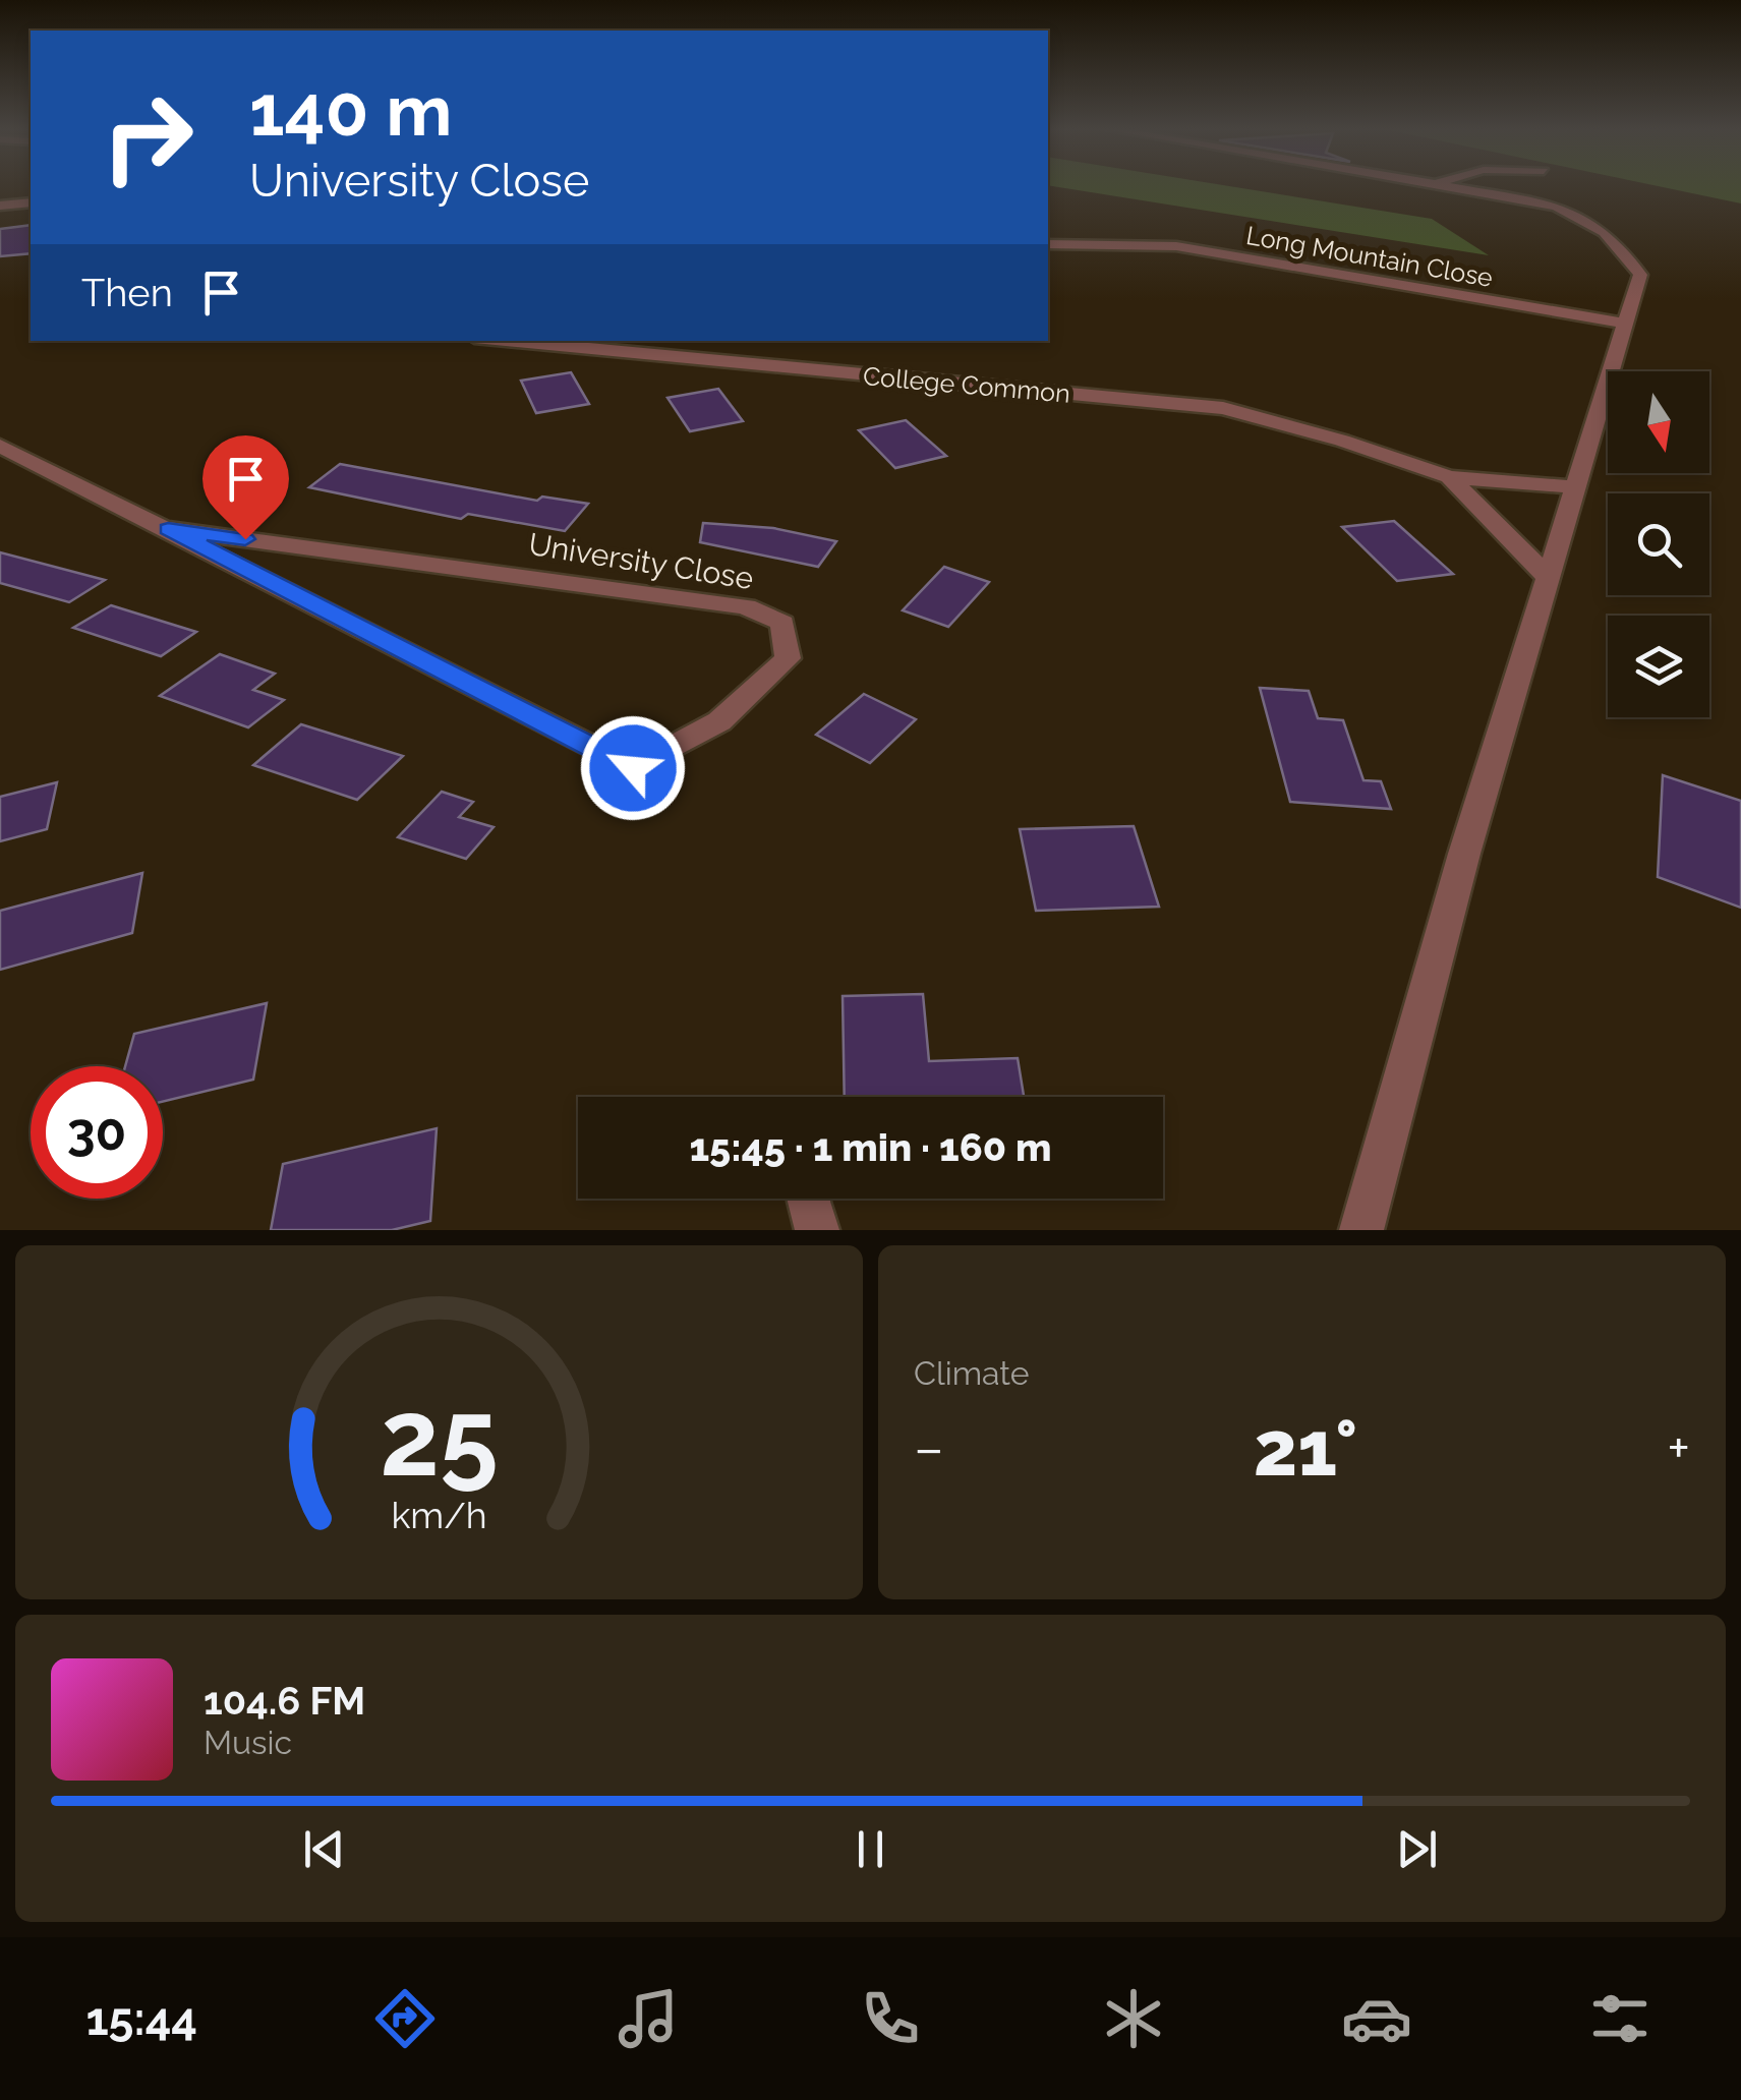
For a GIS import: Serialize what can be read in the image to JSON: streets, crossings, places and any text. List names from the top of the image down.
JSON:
{
  "streets": {
    "street": ["Long Mountain Close", "College Common", "University Close"]
  },
  "north": "bottom",
  "page": {
    "turn": ["140 m", "University Close"],
    "then": "Then",
    "limit": "30",
    "trip": "15:45 · 1 min · 160 m",
    "tile": "Climate",
    "heat": ["−", "21°", "+"],
    "song": ["104.6 FM", "Music"],
    "tabs": "15:44",
    "gauge": ["25", "km/h"]
  }
}
